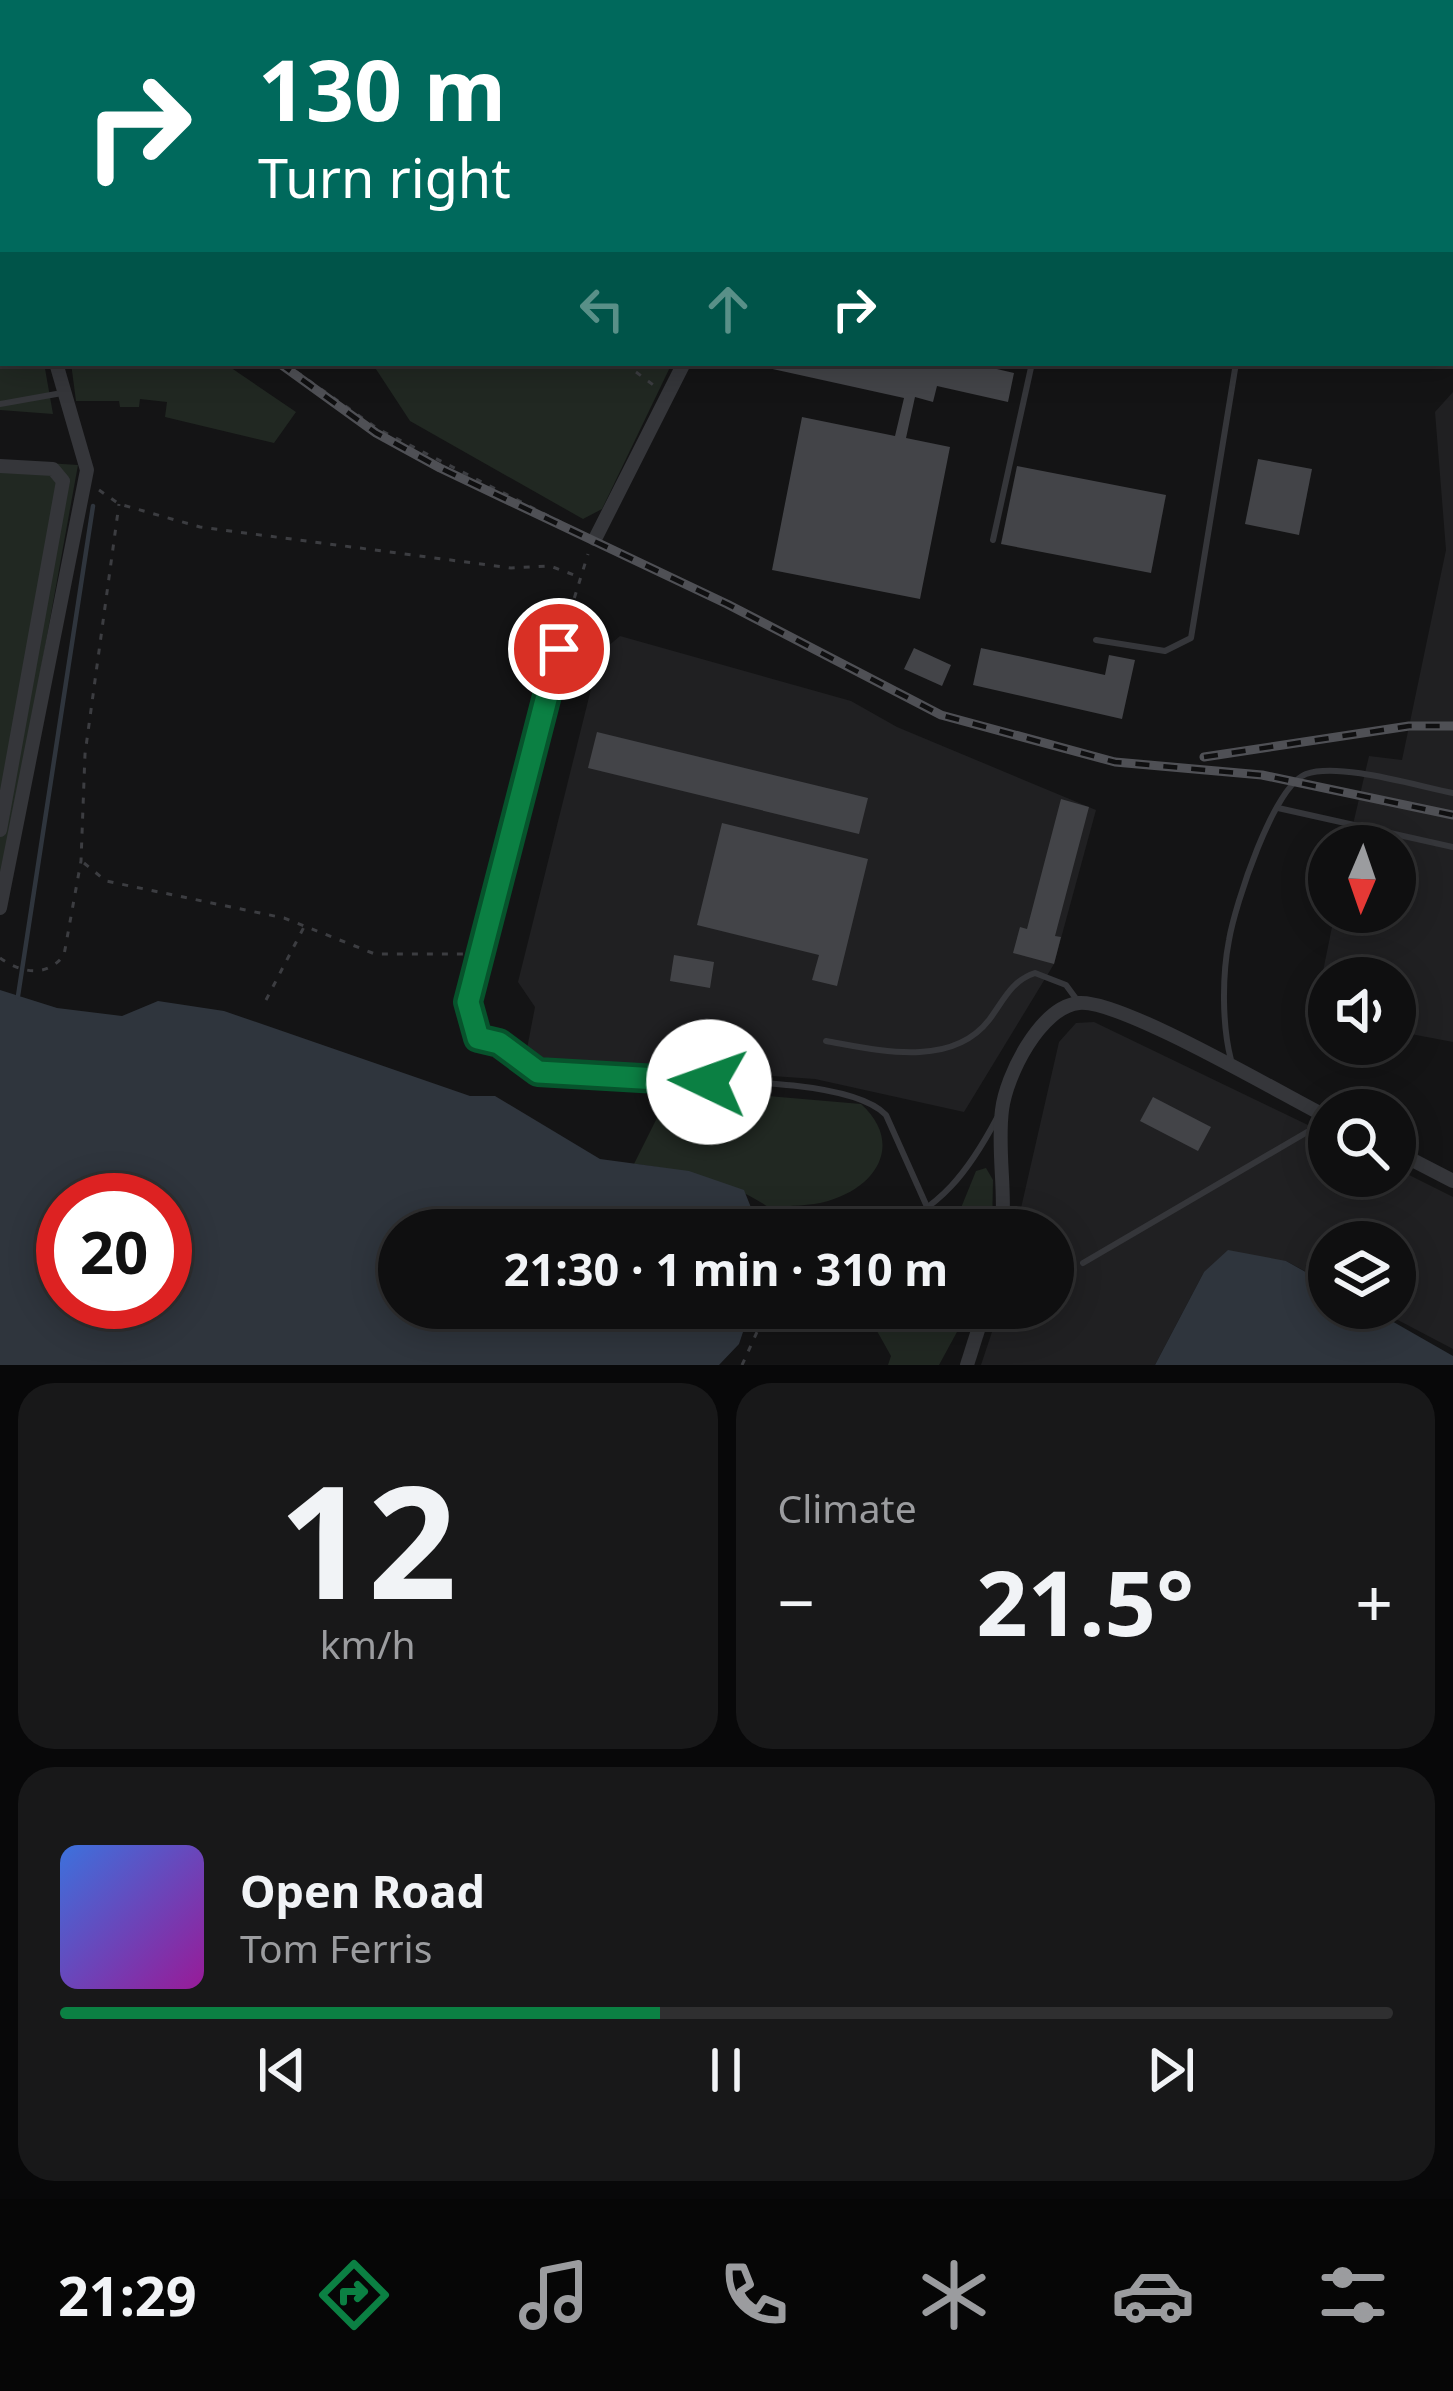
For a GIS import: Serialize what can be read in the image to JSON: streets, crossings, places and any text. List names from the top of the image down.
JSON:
{
  "north": "bottom",
  "page": {
    "turn": ["130 m", "Turn right"],
    "limit": "20",
    "trip": "21:30 · 1 min · 310 m",
    "tile": [
      ["12", "km/h"],
      "Climate"
    ],
    "heat": ["−", "21.5°", "+"],
    "song": ["Open Road", "Tom Ferris"],
    "tabs": "21:29"
  }
}
